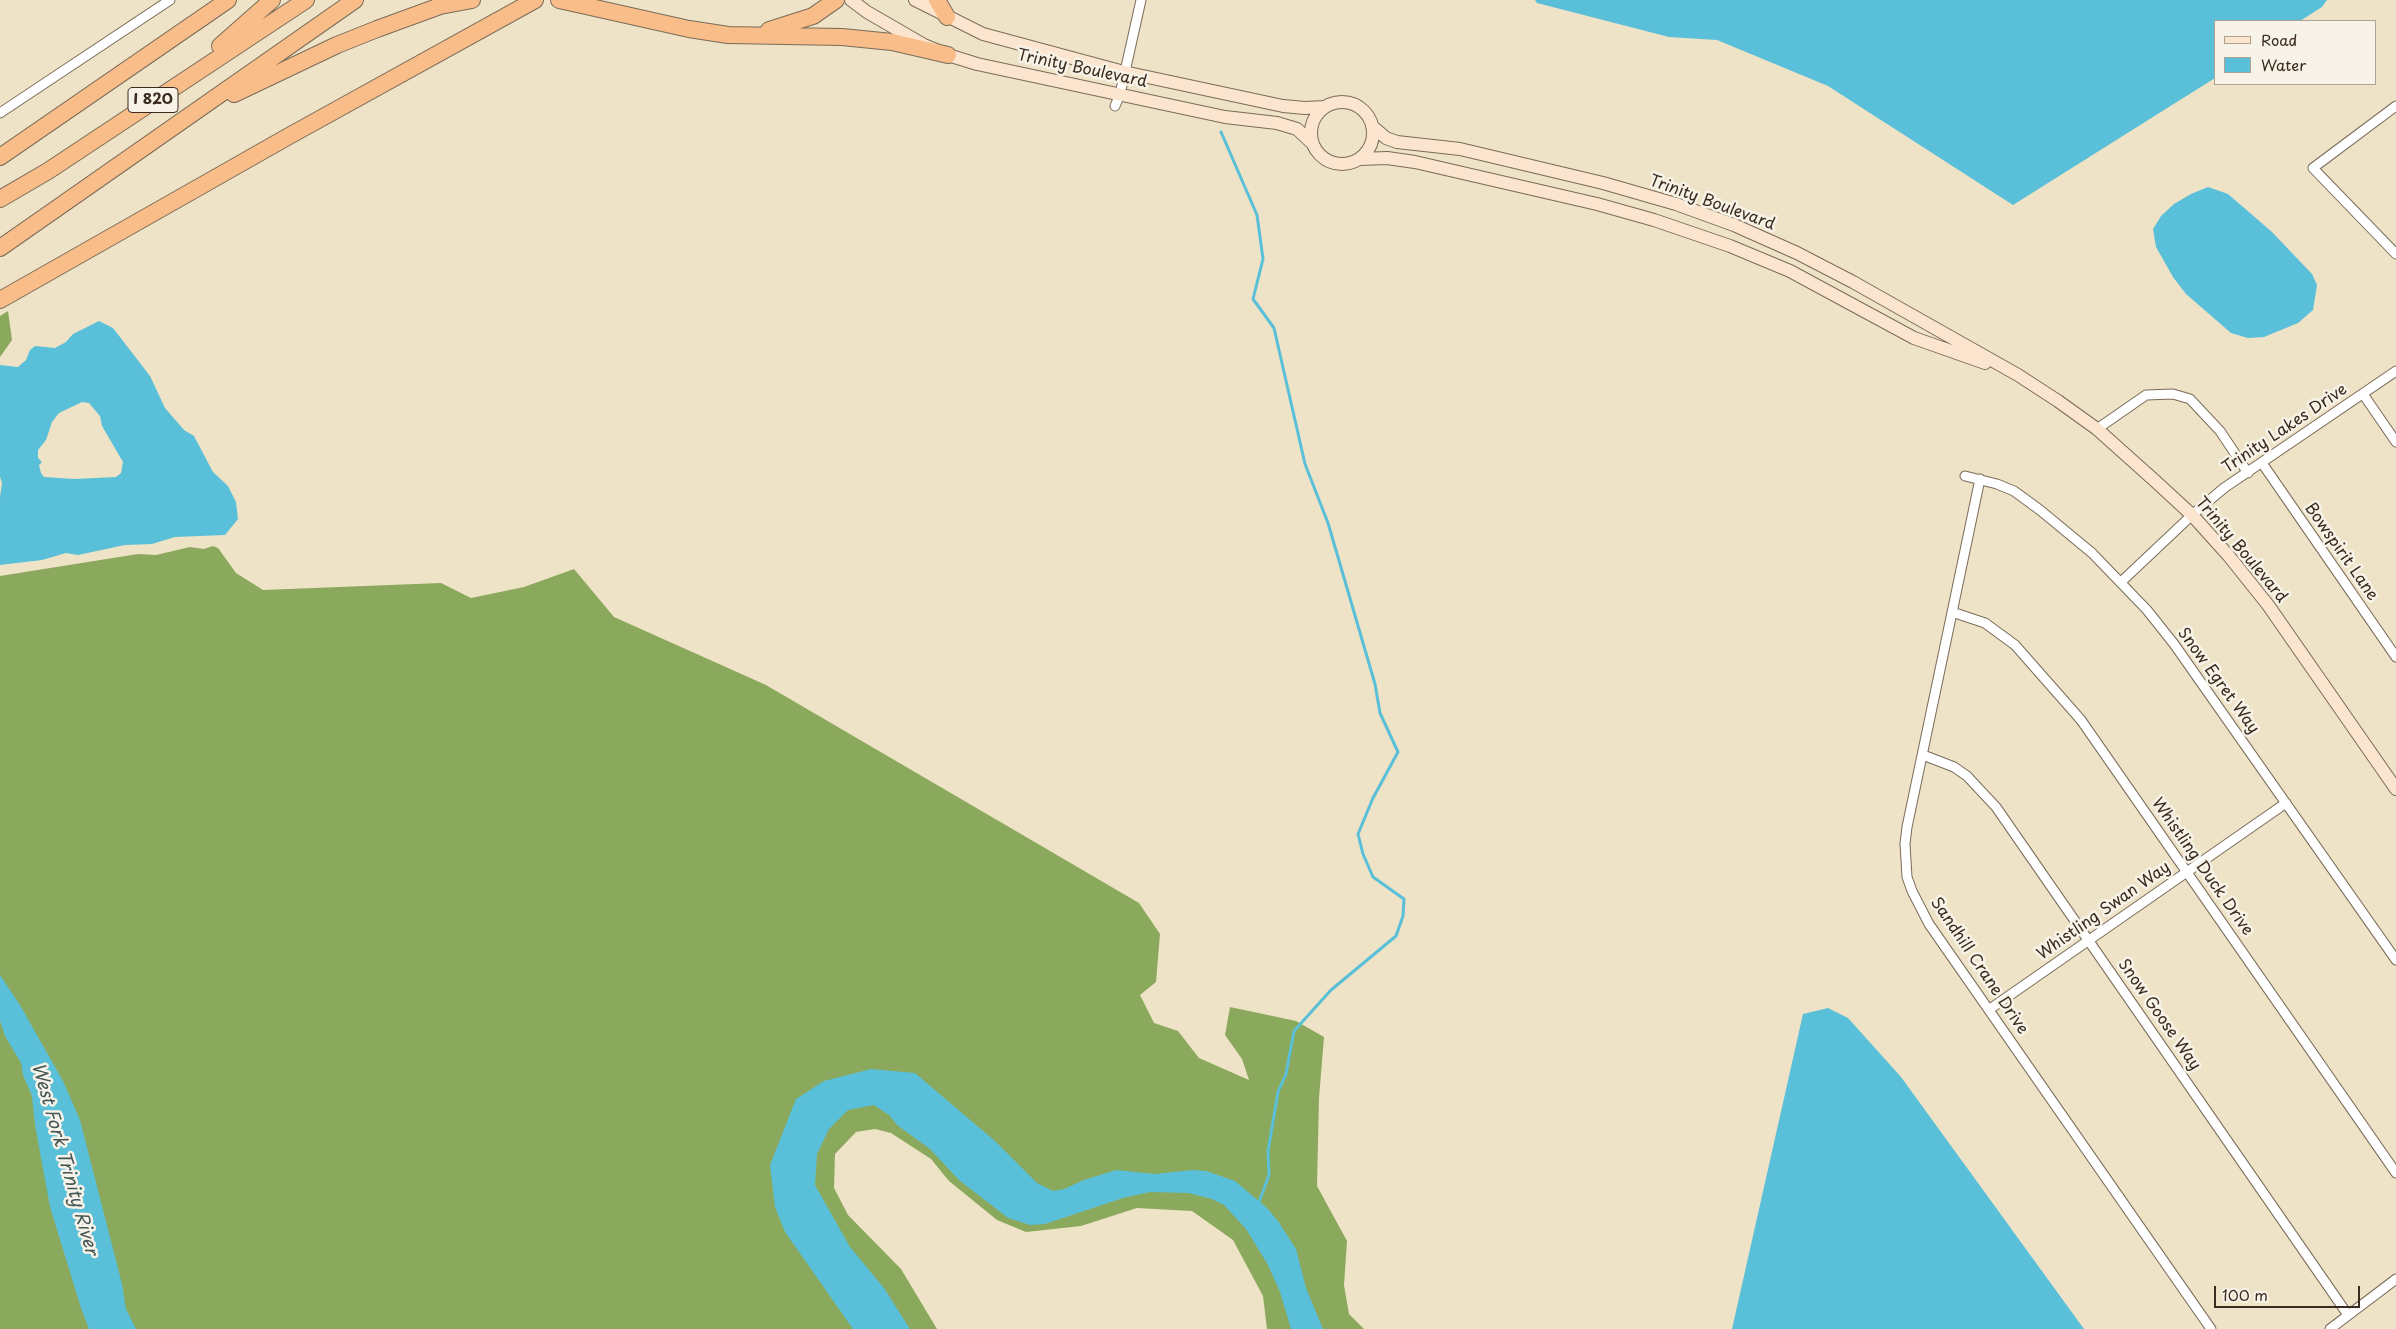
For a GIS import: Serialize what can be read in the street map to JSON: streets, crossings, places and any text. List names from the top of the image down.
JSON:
{
  "streets": {
    "highway": ["I 820"],
    "main road": ["Trinity Boulevard"],
    "street": [
      "Trinity Lakes Drive",
      "Bowspirit Lane",
      "Snow Egret Way",
      "Whistling Duck Drive",
      "Whistling Swan Way",
      "Sandhill Crane Drive",
      "Snow Goose Way"
    ]
  },
  "crossings": [
    ["Trinity Boulevard", "Trinity Lakes Drive"],
    ["Trinity Lakes Drive", "Bowspirit Lane"],
    ["Trinity Lakes Drive", "Snow Egret Way"],
    ["Snow Egret Way", "Whistling Swan Way"],
    ["Snow Egret Way", "Sandhill Crane Drive"],
    ["Whistling Duck Drive", "Whistling Swan Way"],
    ["Whistling Duck Drive", "Sandhill Crane Drive"],
    ["Whistling Swan Way", "Sandhill Crane Drive"],
    ["Whistling Swan Way", "Snow Goose Way"],
    ["Sandhill Crane Drive", "Snow Goose Way"]
  ],
  "water": ["West Fork Trinity River"],
  "legend": ["Road", "Water"],
  "scale_bar": "100 m"
}
